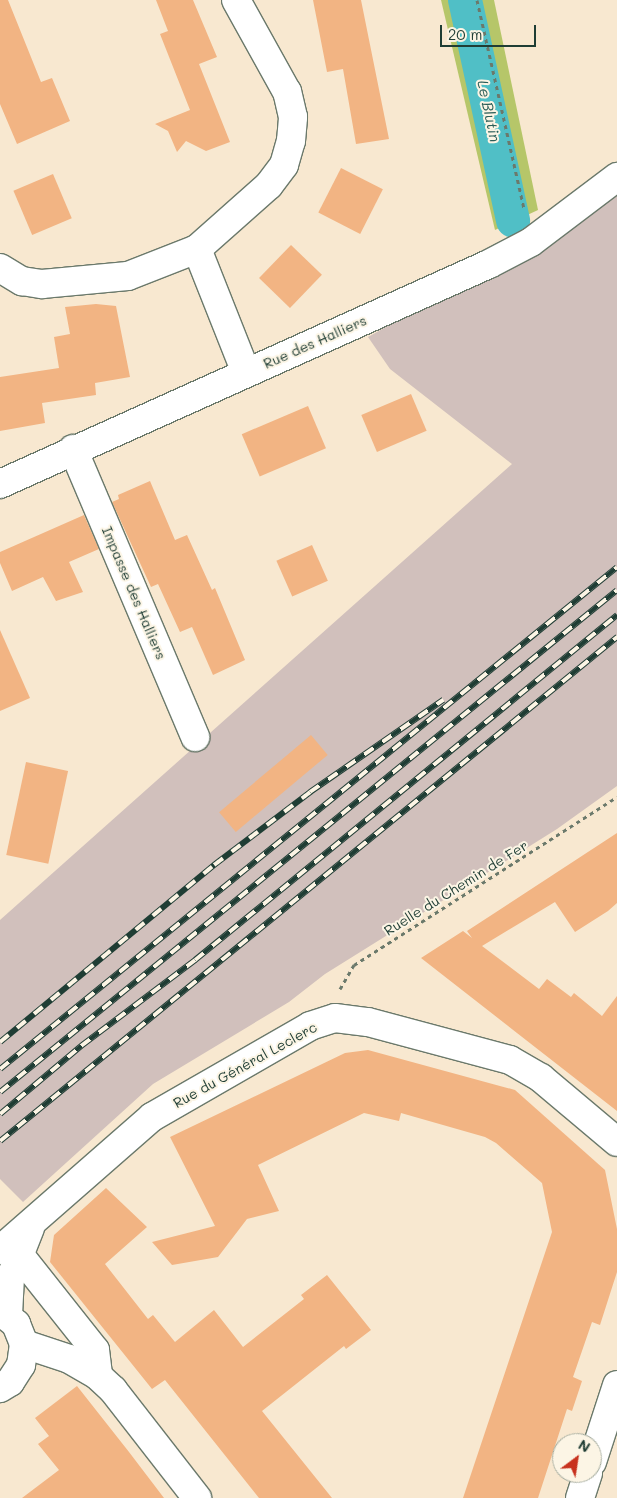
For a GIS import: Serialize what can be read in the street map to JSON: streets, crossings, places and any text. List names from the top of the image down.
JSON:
{
  "streets": {
    "main road": ["Rue des Halliers", "Impasse des Halliers", "Rue du Général Leclerc"],
    "path": ["Ruelle du Chemin de Fer"]
  },
  "crossings": [
    ["Rue des Halliers", "Impasse des Halliers"],
    ["Ruelle du Chemin de Fer", "Rue du Général Leclerc"]
  ],
  "water": ["Le Blutin"],
  "scale_bar": "20 m",
  "north": "top right"
}
